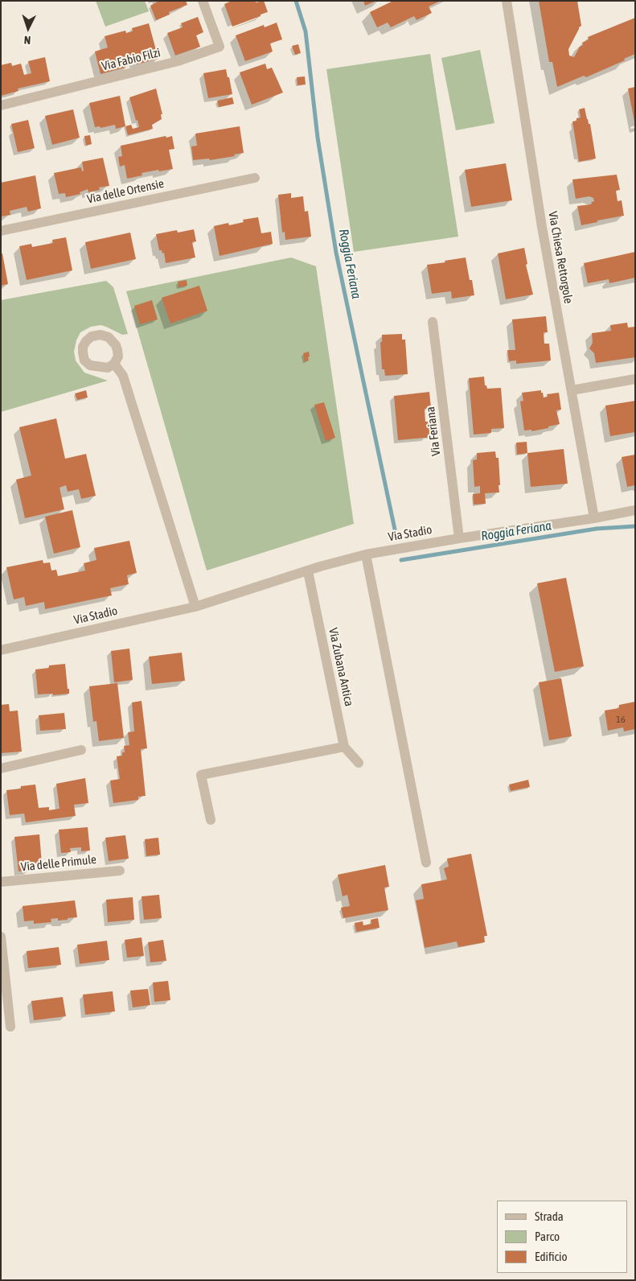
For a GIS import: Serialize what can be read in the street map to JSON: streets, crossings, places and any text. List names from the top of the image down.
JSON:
{
  "streets": {
    "street": [
      "Via Fabio Filzi",
      "Via delle Ortensie",
      "Via Chiesa Rettorgole",
      "Via Feriana",
      "Via Stadio",
      "Via Zubana Antica",
      "Via delle Primule"
    ]
  },
  "crossings": [
    ["Via Chiesa Rettorgole", "Via Stadio"],
    ["Via Feriana", "Via Stadio"],
    ["Via Stadio", "Via Zubana Antica"]
  ],
  "water": ["Roggia Feriana"],
  "house_numbers": ["16"],
  "legend": ["Strada", "Parco", "Edificio"],
  "north": "bottom"
}
